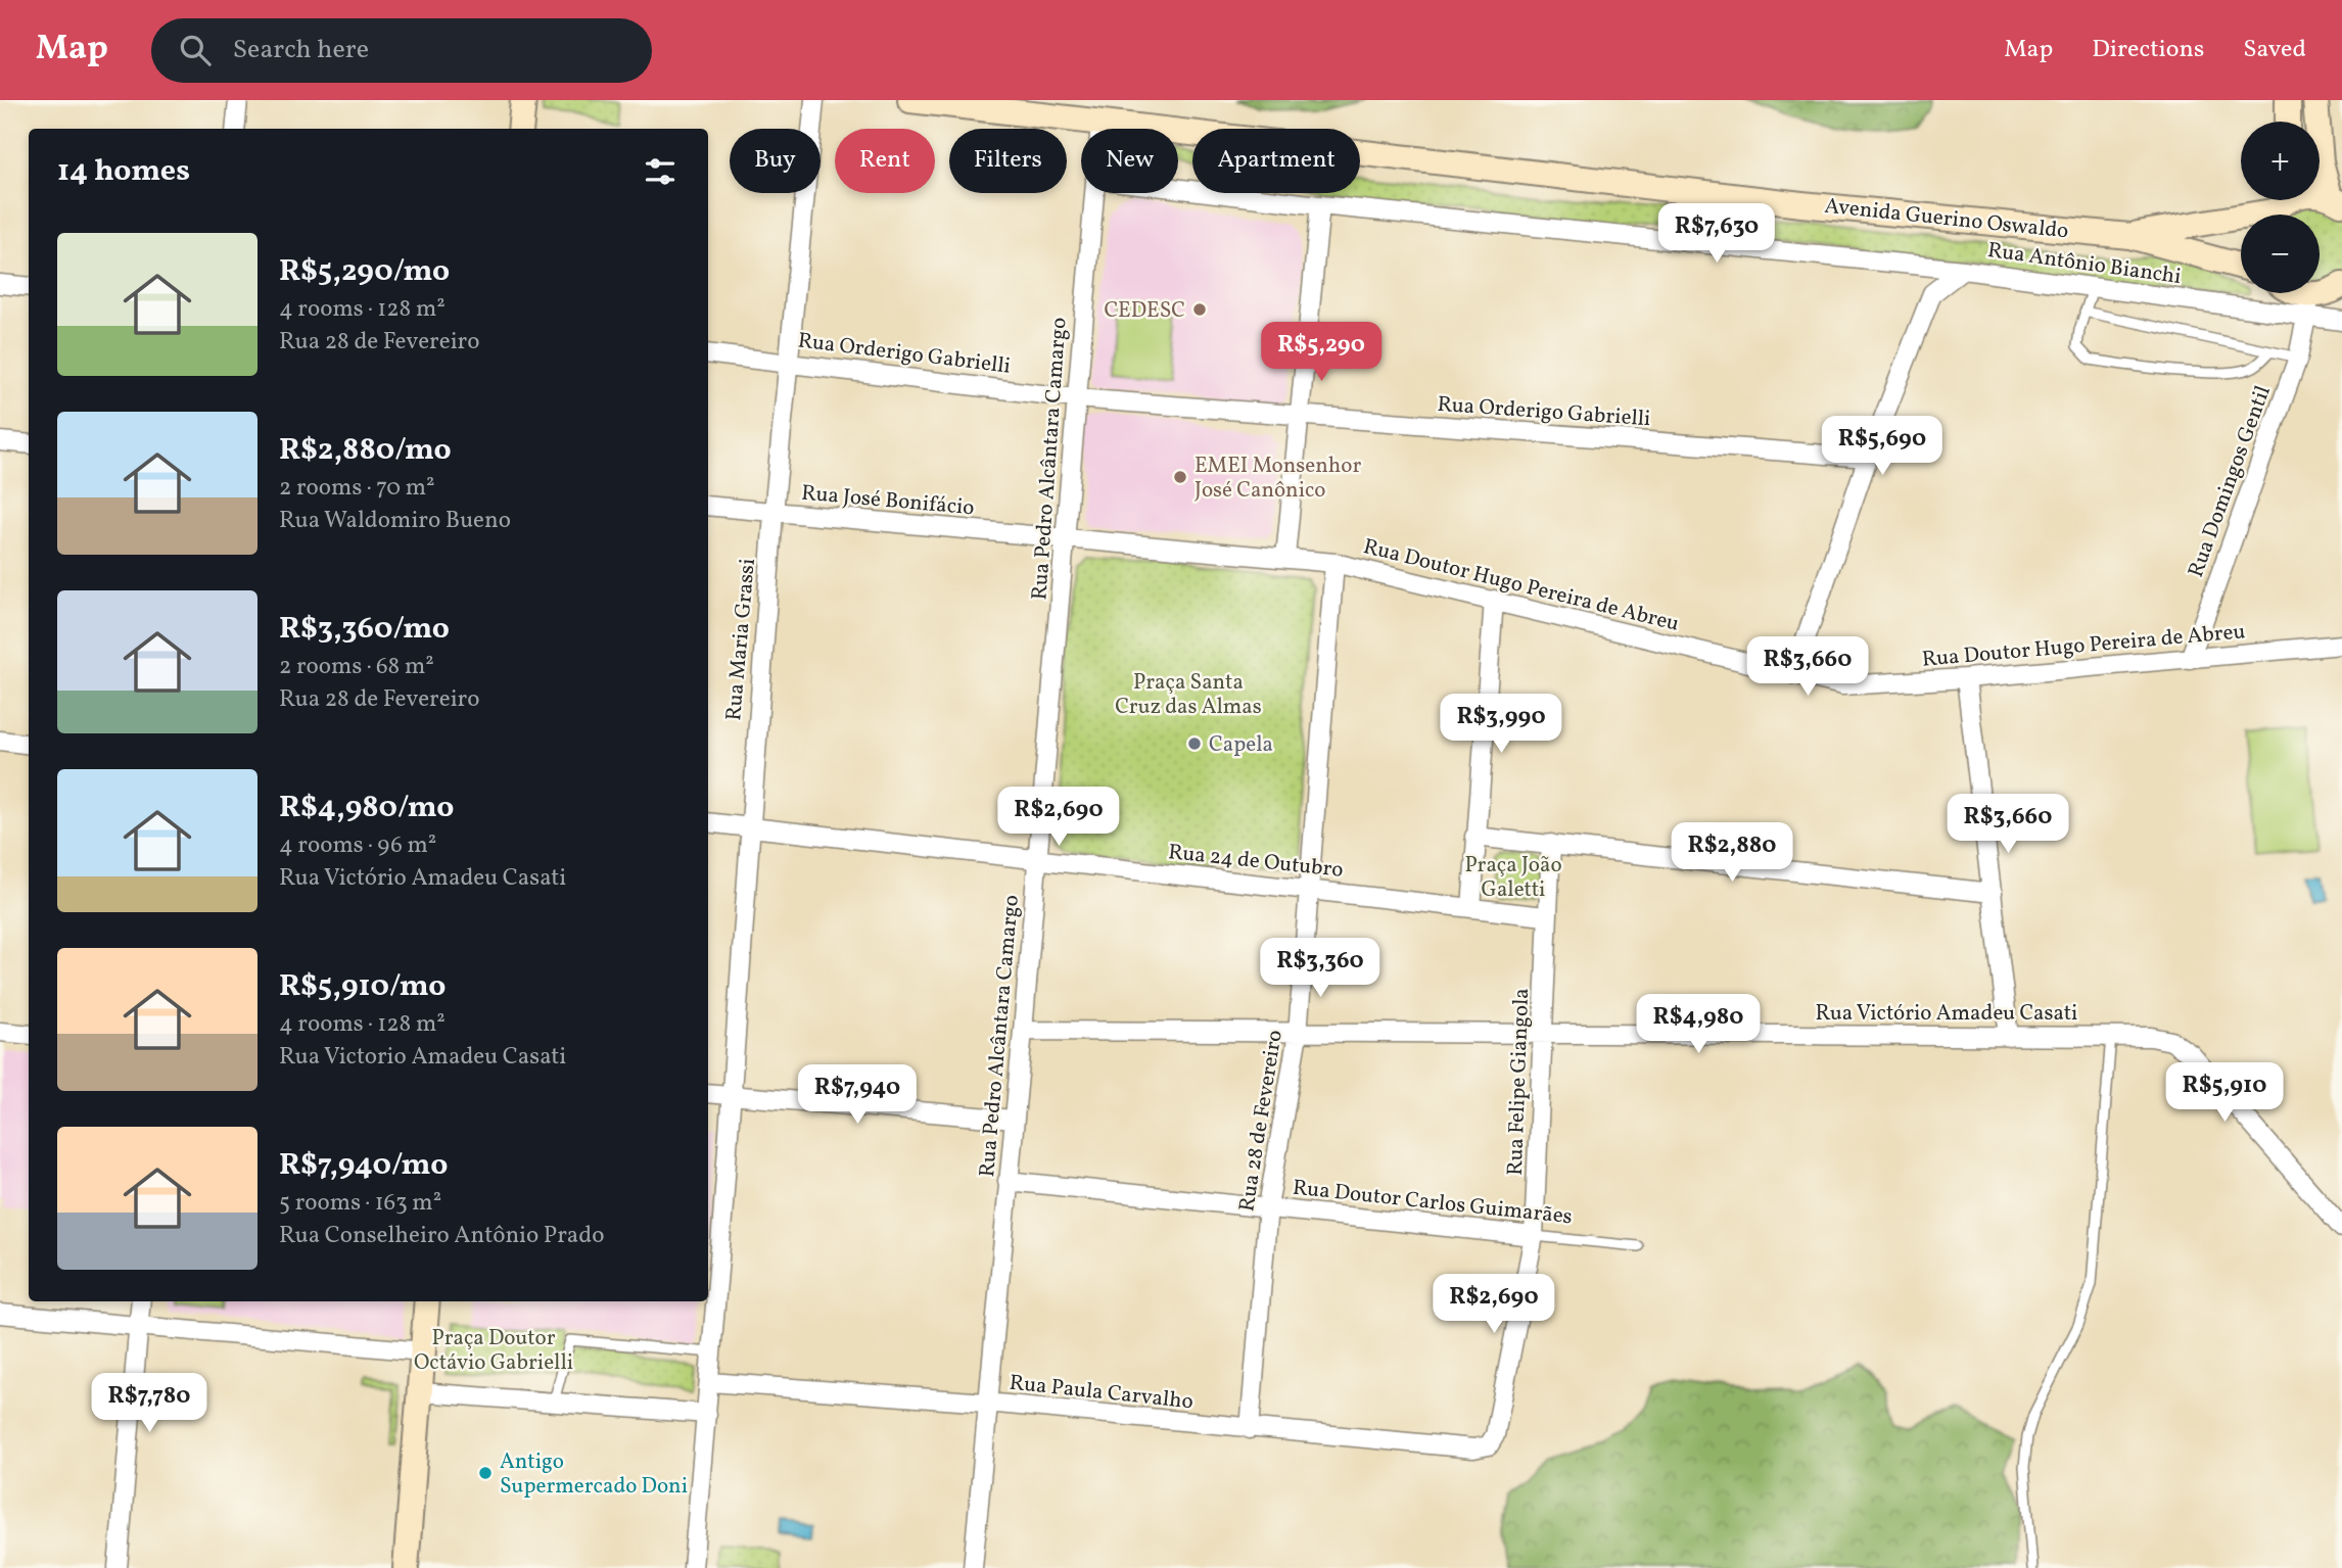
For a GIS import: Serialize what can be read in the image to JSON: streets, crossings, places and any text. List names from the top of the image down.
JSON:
{
  "streets": {
    "street": [
      "Avenida Guerino Oswaldo",
      "Rua Antônio Bianchi",
      "Rua Orderigo Gabrielli",
      "Rua Pedro Alcântara Camargo",
      "Rua Domingos Gentil",
      "Rua José Bonifácio",
      "Rua Doutor Hugo Pereira de Abreu",
      "Rua Maria Grassi",
      "Rua 24 de Outubro",
      "Rua Victório Amadeu Casati",
      "Rua Felipe Giangola",
      "Rua 28 de Fevereiro",
      "Rua Doutor Carlos Guimarães",
      "Rua Paula Carvalho"
    ]
  },
  "crossings": [
    ["Avenida Guerino Oswaldo", "Rua Pedro Alcântara Camargo"],
    ["Rua Antônio Bianchi", "Rua Domingos Gentil"],
    ["Rua Orderigo Gabrielli", "Rua Pedro Alcântara Camargo"],
    ["Rua Orderigo Gabrielli", "Rua Maria Grassi"],
    ["Rua Pedro Alcântara Camargo", "Rua José Bonifácio"],
    ["Rua Pedro Alcântara Camargo", "Rua 24 de Outubro"],
    ["Rua Pedro Alcântara Camargo", "Rua Victório Amadeu Casati"],
    ["Rua Pedro Alcântara Camargo", "Rua Doutor Carlos Guimarães"],
    ["Rua Pedro Alcântara Camargo", "Rua Paula Carvalho"],
    ["Rua Domingos Gentil", "Rua Doutor Hugo Pereira de Abreu"],
    ["Rua José Bonifácio", "Rua Doutor Hugo Pereira de Abreu"],
    ["Rua José Bonifácio", "Rua Maria Grassi"],
    ["Rua Doutor Hugo Pereira de Abreu", "Rua 28 de Fevereiro"],
    ["Rua Maria Grassi", "Rua 24 de Outubro"],
    ["Rua Maria Grassi", "Rua Paula Carvalho"],
    ["Rua 24 de Outubro", "Rua Felipe Giangola"],
    ["Rua 24 de Outubro", "Rua 28 de Fevereiro"],
    ["Rua Victório Amadeu Casati", "Rua Felipe Giangola"],
    ["Rua Victório Amadeu Casati", "Rua 28 de Fevereiro"],
    ["Rua Felipe Giangola", "Rua Doutor Carlos Guimarães"],
    ["Rua Felipe Giangola", "Rua Paula Carvalho"],
    ["Rua 28 de Fevereiro", "Rua Doutor Carlos Guimarães"],
    ["Rua 28 de Fevereiro", "Rua Paula Carvalho"]
  ],
  "parks": ["Praça Santa Cruz das Almas", "Praça João Galetti", "Praça Doutor Octávio Gabrielli"],
  "places": [
    "CEDESC",
    "EMEI Monsenhor José Canônico",
    "Capela",
    "Antigo Supermercado Doni"
  ],
  "page": {
    "header": "Map",
    "search": "Search here",
    "nav": ["Map", "Directions", "Saved"],
    "map_buttons": ["+", "−"],
    "chip": [
      "Buy",
      "Rent",
      "Filters",
      "New",
      "Apartment"
    ],
    "heading": "14 homes",
    "price": [
      "R$7,630",
      "R$5,290",
      "R$5,690",
      "R$3,660",
      "R$3,990",
      "R$2,690",
      "R$3,660",
      "R$2,880",
      "R$3,360",
      "R$4,980",
      "R$5,910",
      "R$7,940",
      "R$2,690",
      "R$7,780"
    ],
    "list": [
      {
        "name": "R$5,290/mo",
        "note": "4 rooms · 128 m² · Rua 28 de Fevereiro"
      },
      {
        "name": "R$2,880/mo",
        "note": "2 rooms · 70 m² · Rua Waldomiro Bueno"
      },
      {
        "name": "R$3,360/mo",
        "note": "2 rooms · 68 m² · Rua 28 de Fevereiro"
      },
      {
        "name": "R$4,980/mo",
        "note": "4 rooms · 96 m² · Rua Victório Amadeu Casati"
      },
      {
        "name": "R$5,910/mo",
        "note": "4 rooms · 128 m² · Rua Victorio Amadeu Casati"
      },
      {
        "name": "R$7,940/mo",
        "note": "5 rooms · 163 m² · Rua Conselheiro Antônio Prado"
      }
    ]
  }
}
